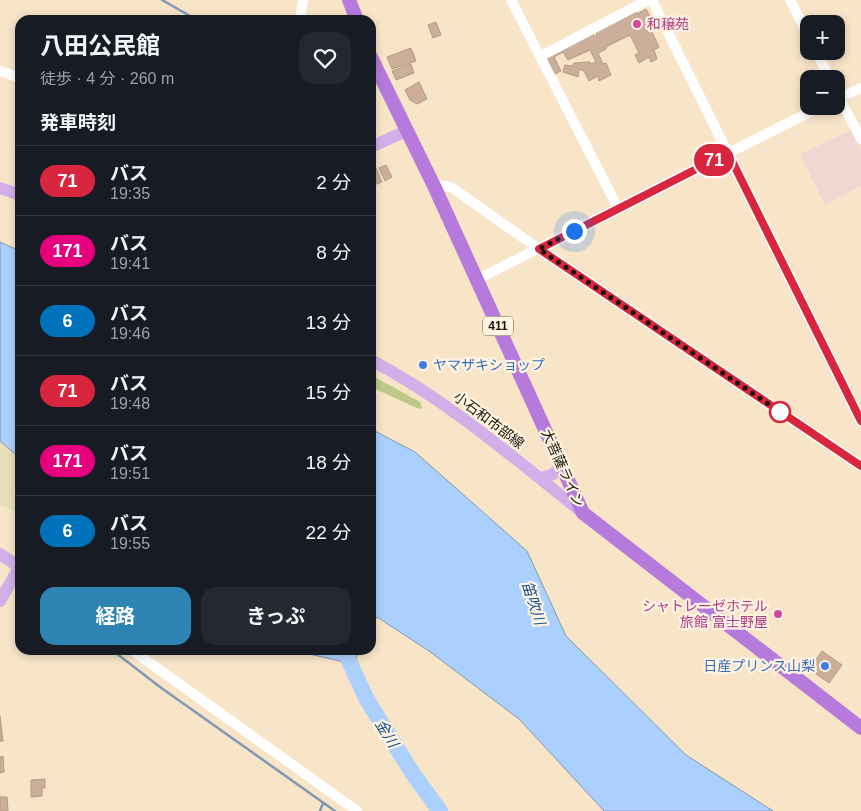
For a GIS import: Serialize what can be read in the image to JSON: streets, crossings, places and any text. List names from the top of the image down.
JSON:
{
  "streets": {
    "highway": ["411", "大菩薩ライン"],
    "main road": ["小石和市部線"]
  },
  "crossings": [
    ["411", "大菩薩ライン"],
    ["小石和市部線", "大菩薩ライン"]
  ],
  "water": ["笛吹川", "金川"],
  "places": [
    "和穣苑",
    "ヤマザキショップ",
    "シャトレーゼホテル 旅館 富士野屋",
    "日産プリンス山梨"
  ],
  "lines": ["bus line 71"],
  "page": {
    "on_map": "71",
    "map_buttons": ["+", "−"],
    "heading": [
      ["八田公民館", "徒歩 · 4 分 · 260 m"],
      "発車時刻"
    ],
    "list": [
      {
        "mark": "71",
        "name": "バス",
        "note": "19:35",
        "value": "2 分"
      },
      {
        "mark": "171",
        "name": "バス",
        "note": "19:41",
        "value": "8 分"
      },
      {
        "mark": "6",
        "name": "バス",
        "note": "19:46",
        "value": "13 分"
      },
      {
        "mark": "71",
        "name": "バス",
        "note": "19:48",
        "value": "15 分"
      },
      {
        "mark": "171",
        "name": "バス",
        "note": "19:51",
        "value": "18 分"
      },
      {
        "mark": "6",
        "name": "バス",
        "note": "19:55",
        "value": "22 分"
      }
    ],
    "buttons": ["経路", "きっぷ"]
  }
}
